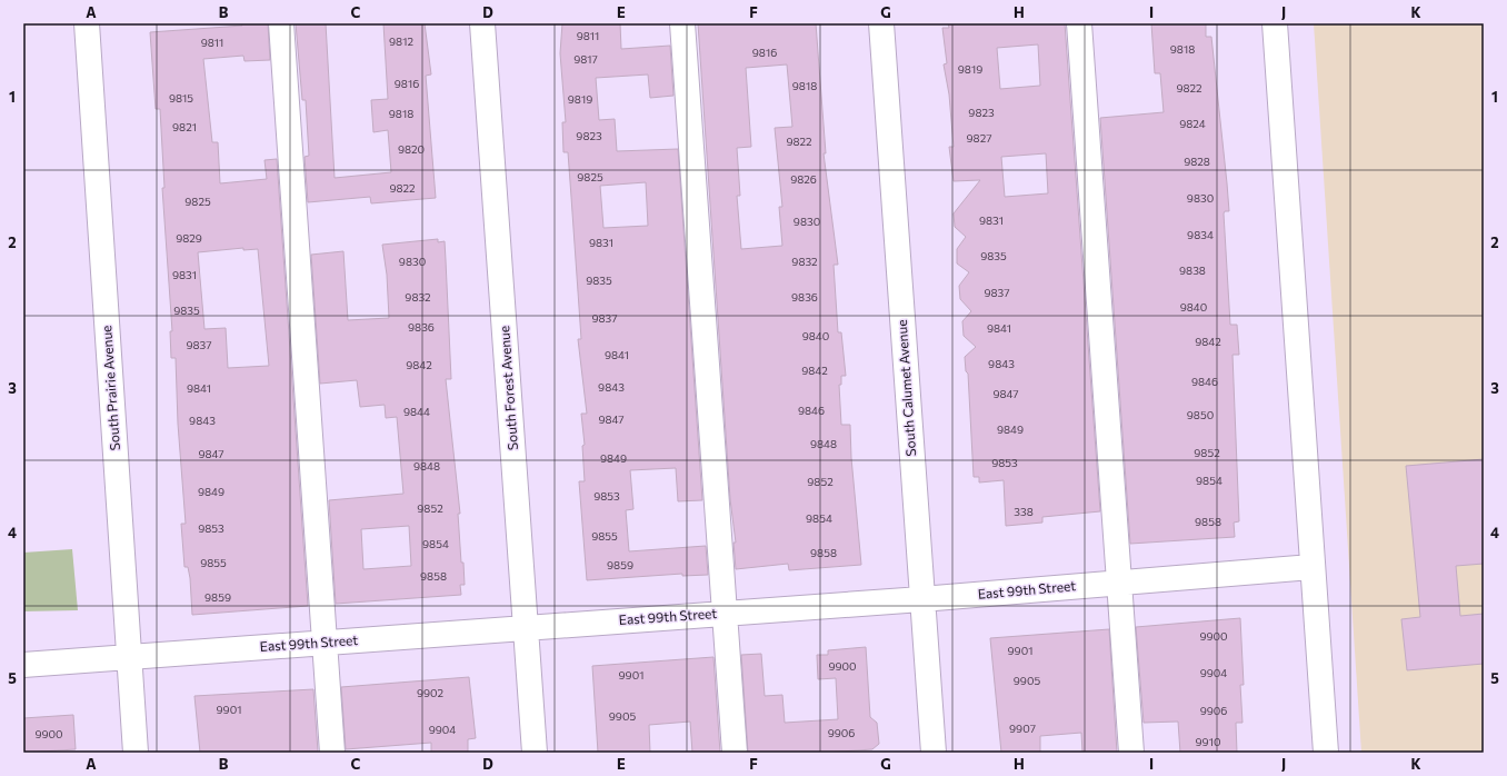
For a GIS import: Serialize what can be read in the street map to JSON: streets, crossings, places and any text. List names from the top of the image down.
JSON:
{
  "streets": {
    "street": [
      "South Prairie Avenue",
      "South Forest Avenue",
      "South Calumet Avenue",
      "East 99th Street"
    ]
  },
  "crossings": [
    ["South Prairie Avenue", "East 99th Street"],
    ["South Forest Avenue", "East 99th Street"],
    ["South Calumet Avenue", "East 99th Street"]
  ],
  "house_numbers": [
    "9811",
    "9812",
    "9811",
    "9818",
    "9816",
    "9817",
    "9819",
    "9816",
    "9818",
    "9822",
    "9815",
    "9819",
    "9823",
    "9818",
    "9824",
    "9821",
    "9823",
    "9827",
    "9822",
    "9820",
    "9828",
    "9825",
    "9826",
    "9822",
    "9830",
    "9825",
    "9831",
    "9830",
    "9834",
    "9829",
    "9831",
    "9835",
    "9830",
    "9832",
    "9838",
    "9831",
    "9835",
    "9837",
    "9832",
    "9836",
    "9840",
    "9835",
    "9837",
    "9836",
    "9841",
    "9840",
    "9842",
    "9837",
    "9841",
    "9843",
    "9842",
    "9842",
    "9846",
    "9843",
    "9841",
    "9847",
    "9846",
    "9844",
    "9850",
    "9847",
    "9843",
    "9849",
    "9848",
    "9852",
    "9847",
    "9849",
    "9853",
    "9848",
    "9854",
    "9852",
    "9849",
    "9853",
    "9852",
    "338",
    "9854",
    "9858",
    "9853",
    "9855",
    "9854",
    "9858",
    "9855",
    "9859",
    "9858",
    "9859",
    "9900",
    "9901",
    "9900",
    "9904",
    "9901",
    "9905",
    "9902",
    "9901",
    "9906",
    "9905",
    "9907",
    "9904",
    "9906",
    "9900",
    "9910"
  ],
  "grid": {
    "columns": [
      "A",
      "B",
      "C",
      "D",
      "E",
      "F",
      "G",
      "H",
      "I",
      "J",
      "K"
    ],
    "rows": [
      "1",
      "2",
      "3",
      "4",
      "5"
    ]
  }
}
